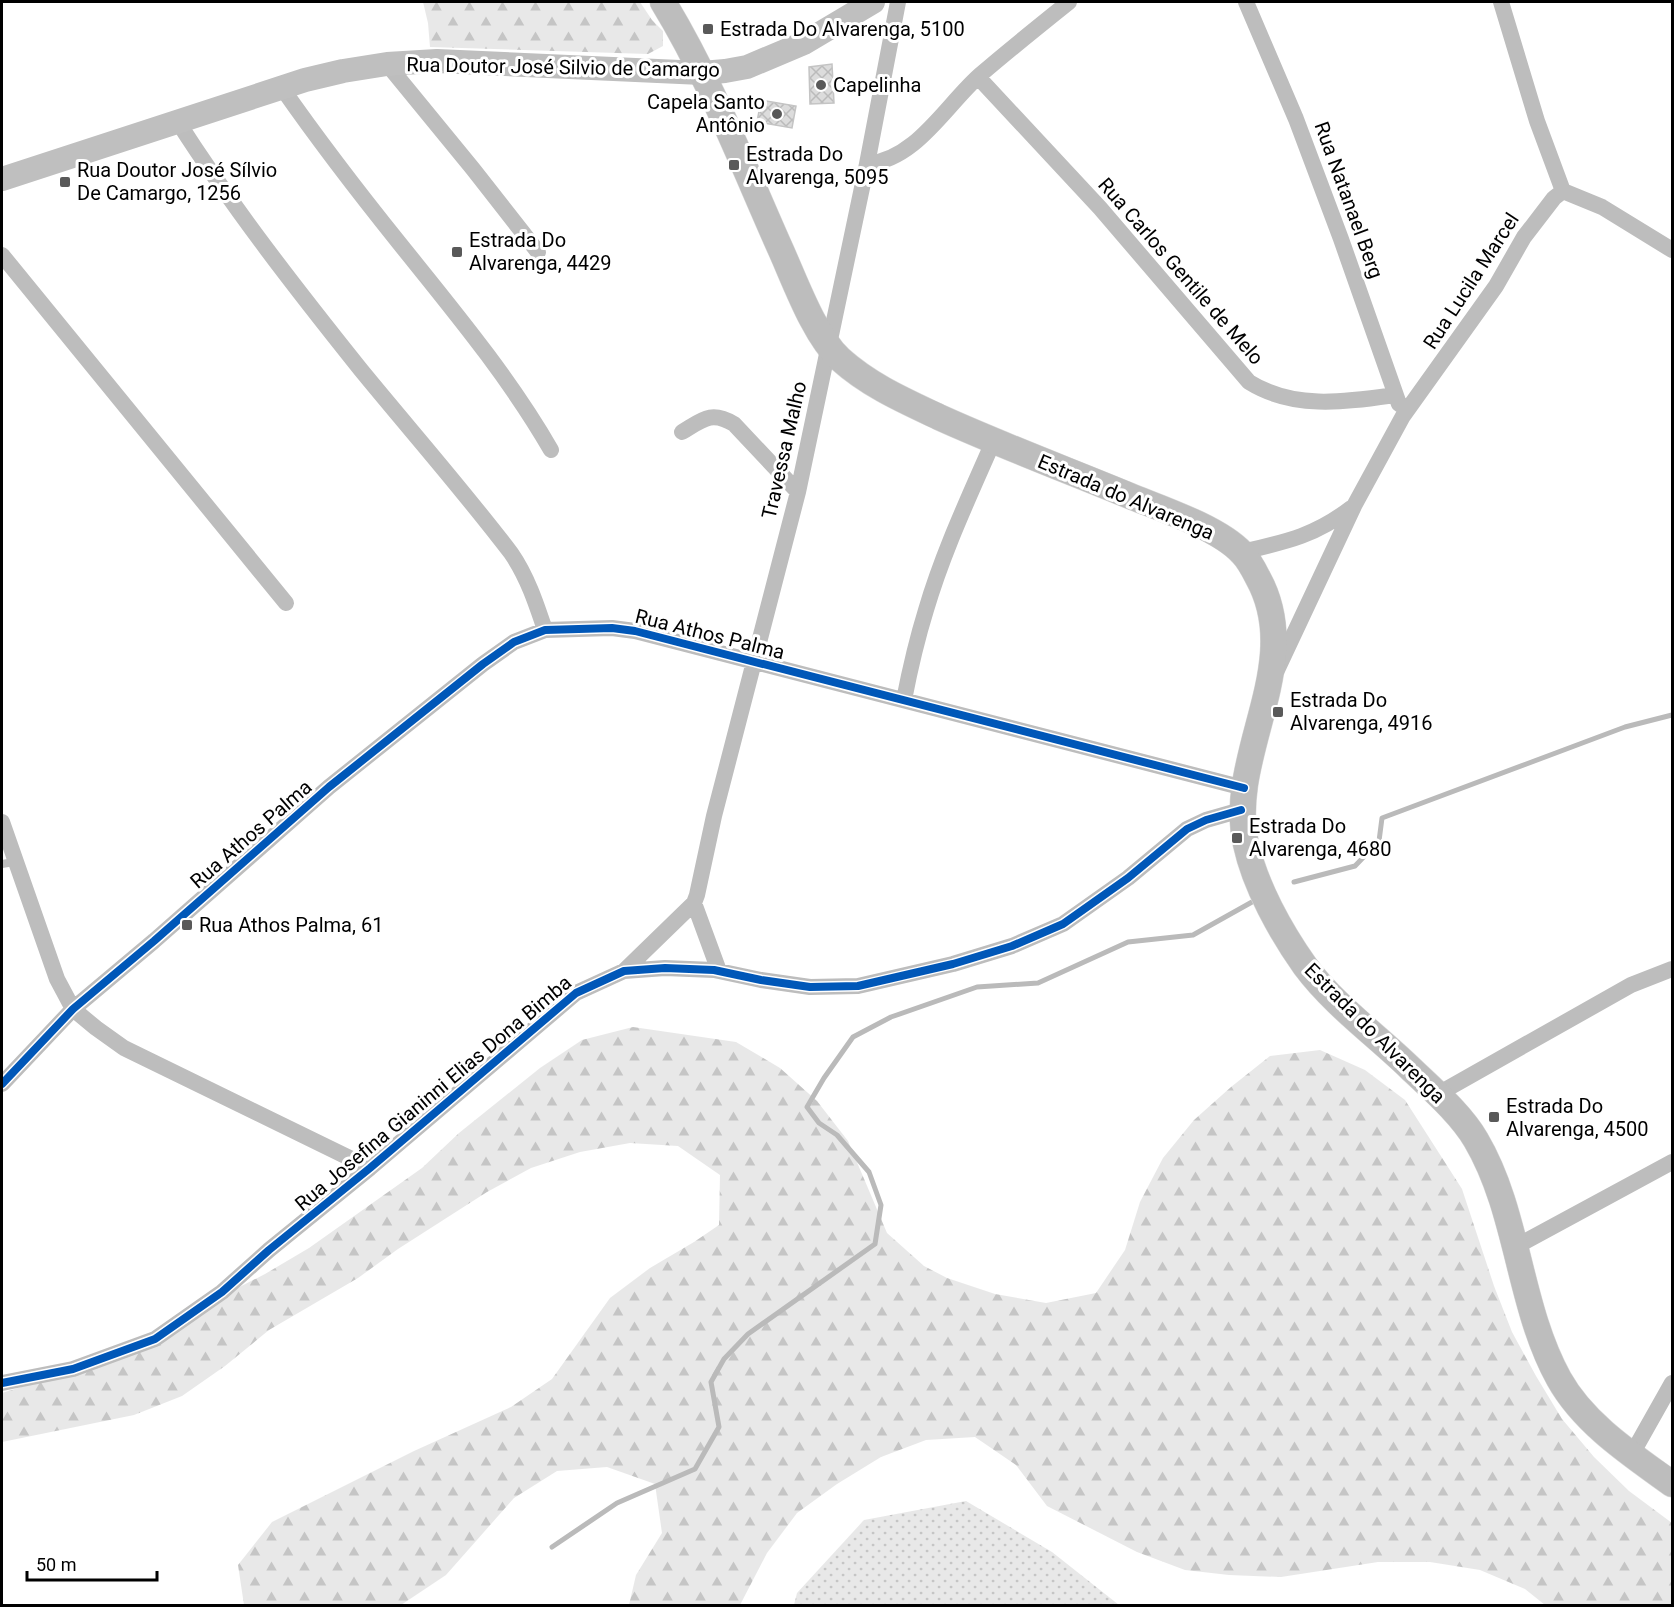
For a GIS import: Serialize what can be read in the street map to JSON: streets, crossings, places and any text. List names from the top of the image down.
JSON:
{
  "streets": {
    "main road": ["Estrada do Alvarenga"],
    "street": [
      "Rua Doutor José Silvio de Camargo",
      "Rua Natanael Berg",
      "Rua Carlos Gentile de Melo",
      "Rua Lucila Marcel",
      "Travessa Malho",
      "Rua Athos Palma",
      "Rua Josefina Gianinni Elias Dona Bimba"
    ]
  },
  "crossings": [
    ["Rua Doutor José Silvio de Camargo", "Estrada do Alvarenga"],
    ["Rua Natanael Berg", "Rua Carlos Gentile de Melo"],
    ["Rua Natanael Berg", "Rua Lucila Marcel"],
    ["Rua Lucila Marcel", "Estrada do Alvarenga"],
    ["Travessa Malho", "Estrada do Alvarenga"],
    ["Travessa Malho", "Rua Athos Palma"],
    ["Estrada do Alvarenga", "Rua Athos Palma"],
    ["Estrada do Alvarenga", "Rua Josefina Gianinni Elias Dona Bimba"],
    ["Rua Athos Palma", "Rua Josefina Gianinni Elias Dona Bimba"]
  ],
  "places": {
    "transit": [
      "Estrada Do Alvarenga, 5100",
      "Estrada Do Alvarenga, 5095",
      "Rua Doutor José Sílvio De Camargo, 1256",
      "Estrada Do Alvarenga, 4429",
      "Estrada Do Alvarenga, 4916",
      "Estrada Do Alvarenga, 4680",
      "Rua Athos Palma, 61",
      "Estrada Do Alvarenga, 4500"
    ],
    "other": ["Capelinha", "Capela Santo Antônio"]
  },
  "scale_bar": "50 m"
}
